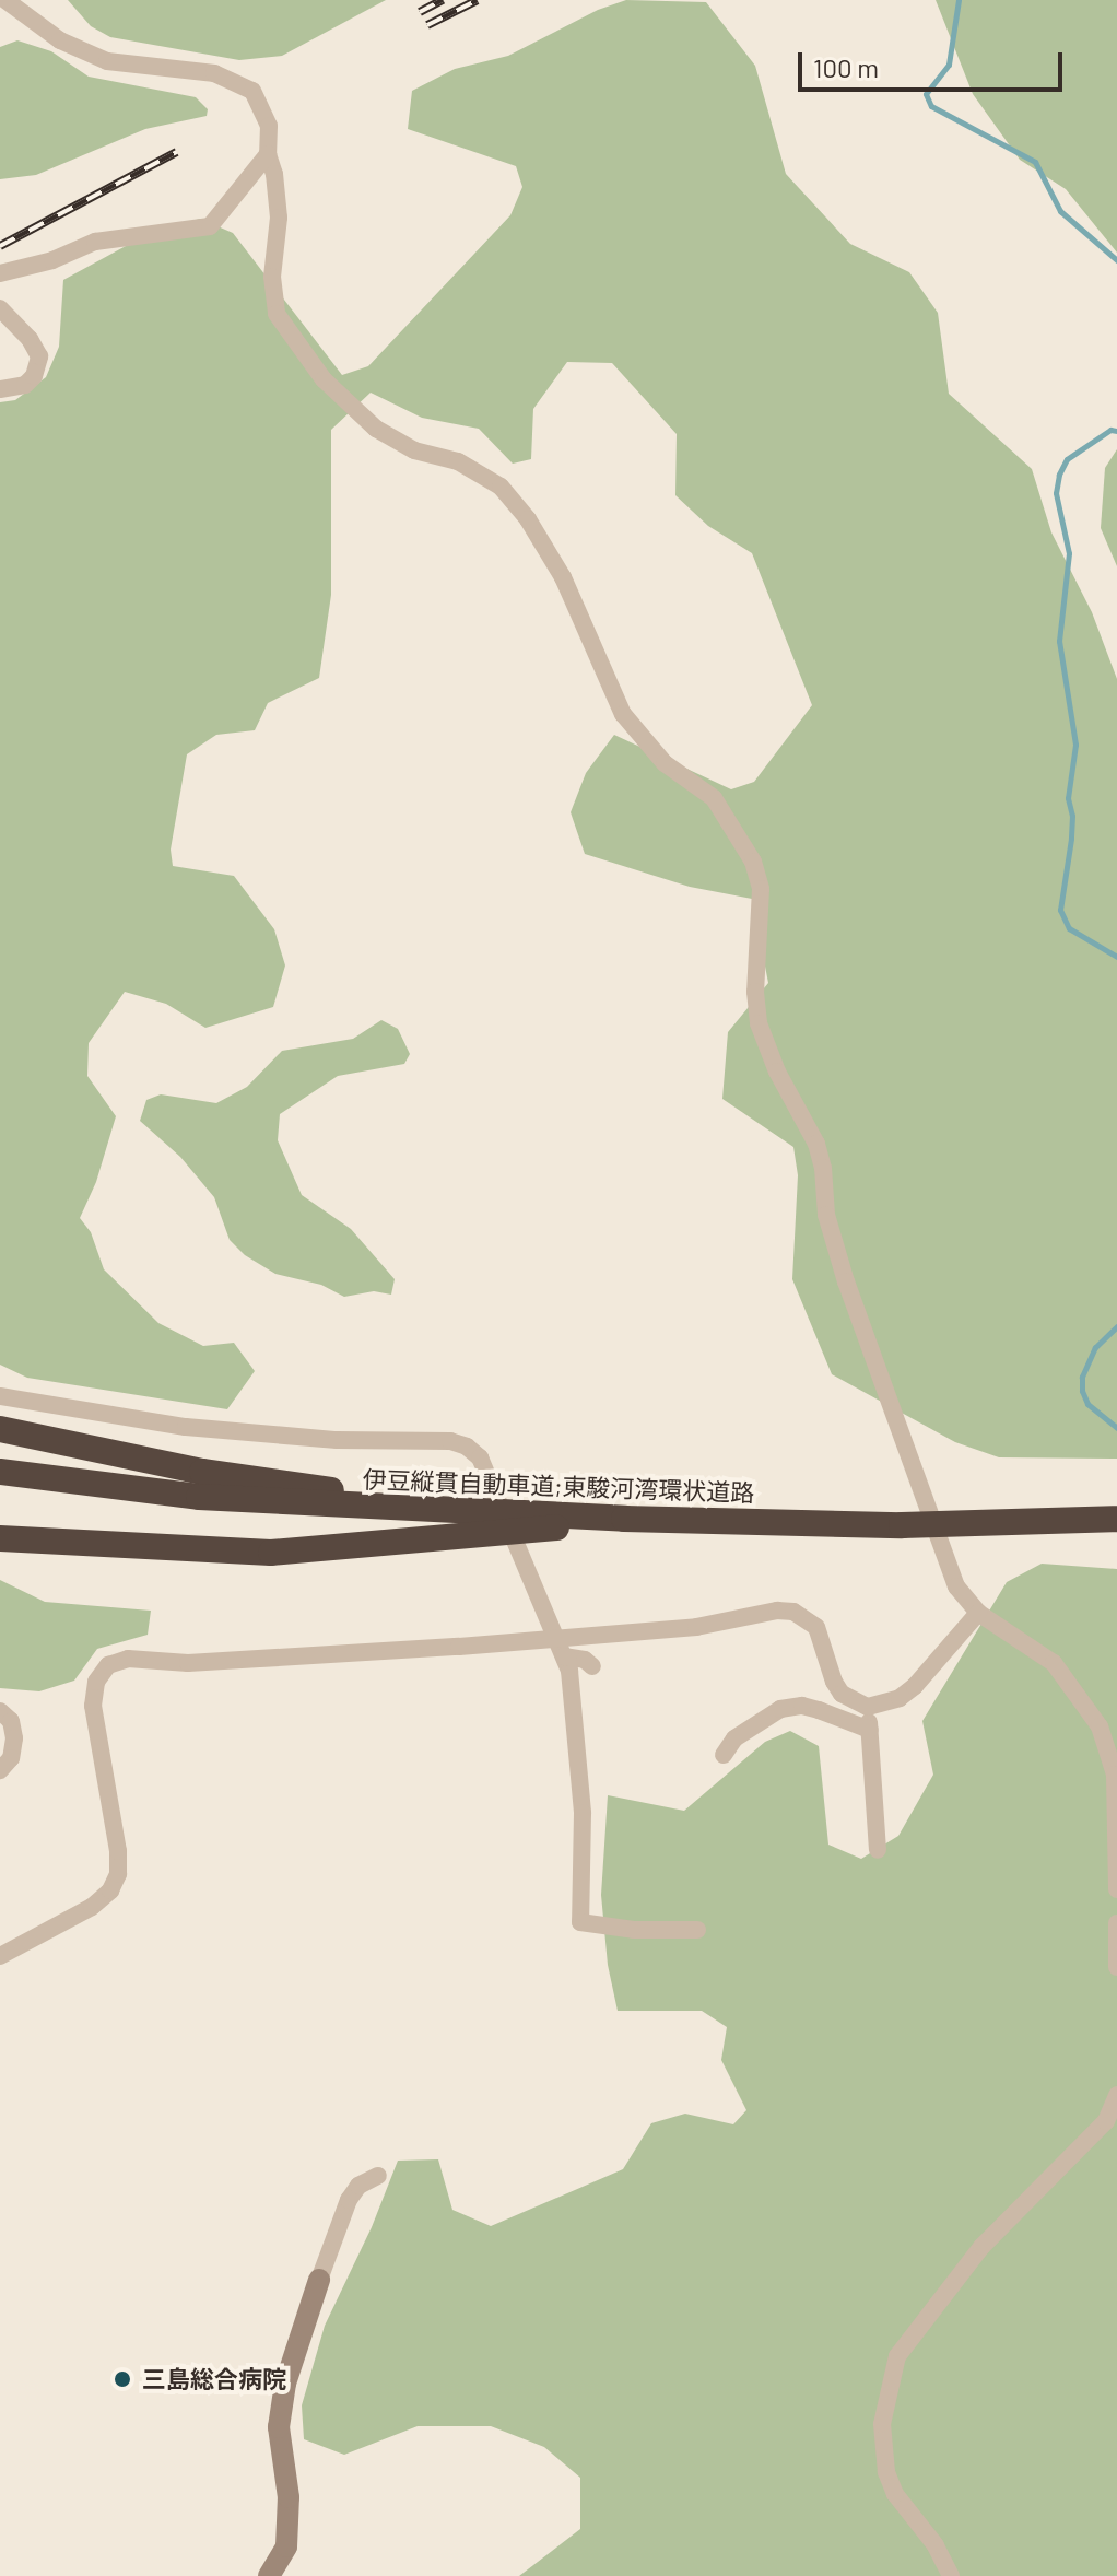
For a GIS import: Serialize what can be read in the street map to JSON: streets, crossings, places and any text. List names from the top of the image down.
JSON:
{
  "streets": {
    "highway": ["伊豆縦貫自動車道;東駿河湾環状道路"]
  },
  "places": ["三島総合病院"],
  "scale_bar": "100 m"
}
